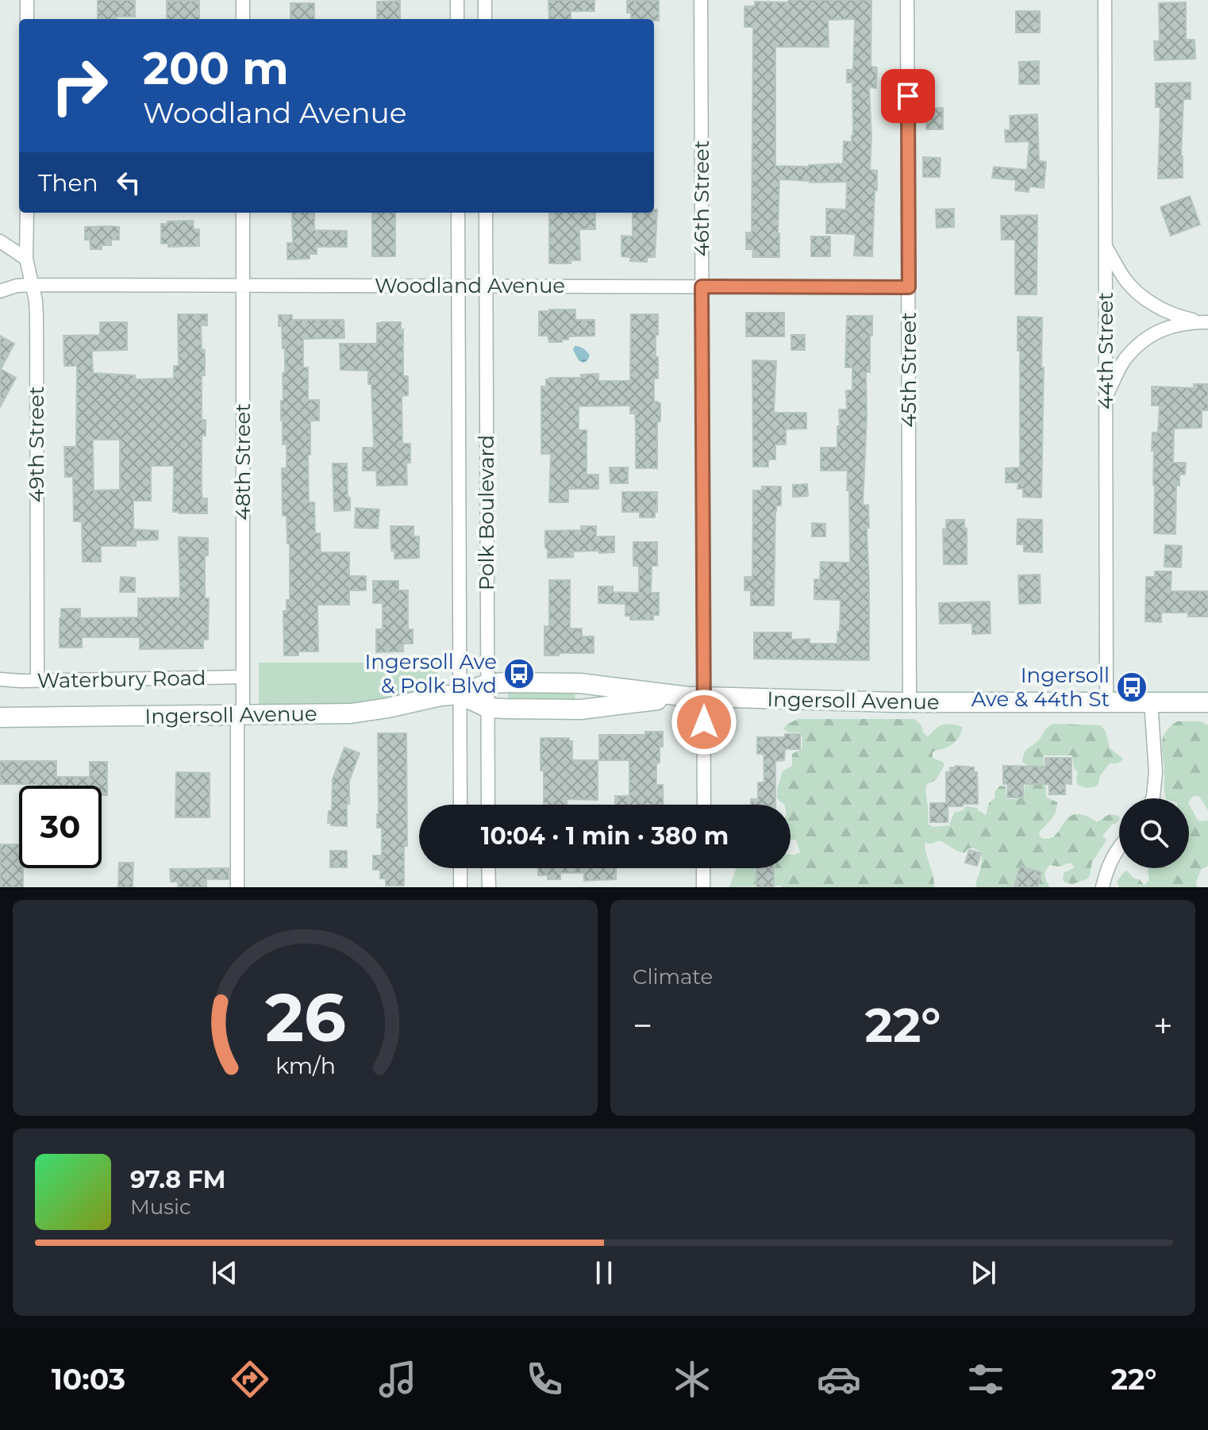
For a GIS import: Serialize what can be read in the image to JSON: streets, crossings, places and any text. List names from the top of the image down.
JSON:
{
  "streets": {
    "main road": ["Ingersoll Avenue"],
    "street": [
      "46th Street",
      "Woodland Avenue",
      "44th Street",
      "45th Street",
      "49th Street",
      "48th Street",
      "Polk Boulevard",
      "Waterbury Road"
    ]
  },
  "crossings": [
    ["46th Street", "Woodland Avenue"],
    ["46th Street", "Ingersoll Avenue"],
    ["Woodland Avenue", "45th Street"],
    ["Woodland Avenue", "49th Street"],
    ["Woodland Avenue", "48th Street"],
    ["Woodland Avenue", "Polk Boulevard"],
    ["44th Street", "Ingersoll Avenue"],
    ["45th Street", "Ingersoll Avenue"],
    ["49th Street", "Waterbury Road"],
    ["48th Street", "Waterbury Road"],
    ["48th Street", "Ingersoll Avenue"],
    ["Polk Boulevard", "Ingersoll Avenue"]
  ],
  "places": {
    "bus stop": ["Ingersoll Ave & Polk Blvd", "Ingersoll Ave & 44th St"]
  },
  "page": {
    "turn": ["200 m", "Woodland Avenue"],
    "then": "Then",
    "limit": "30",
    "trip": "10:04 · 1 min · 380 m",
    "tile": "Climate",
    "heat": ["−", "22°", "+"],
    "song": ["97.8 FM", "Music"],
    "tabs": ["10:03", "22°"],
    "gauge": ["26", "km/h"]
  }
}
